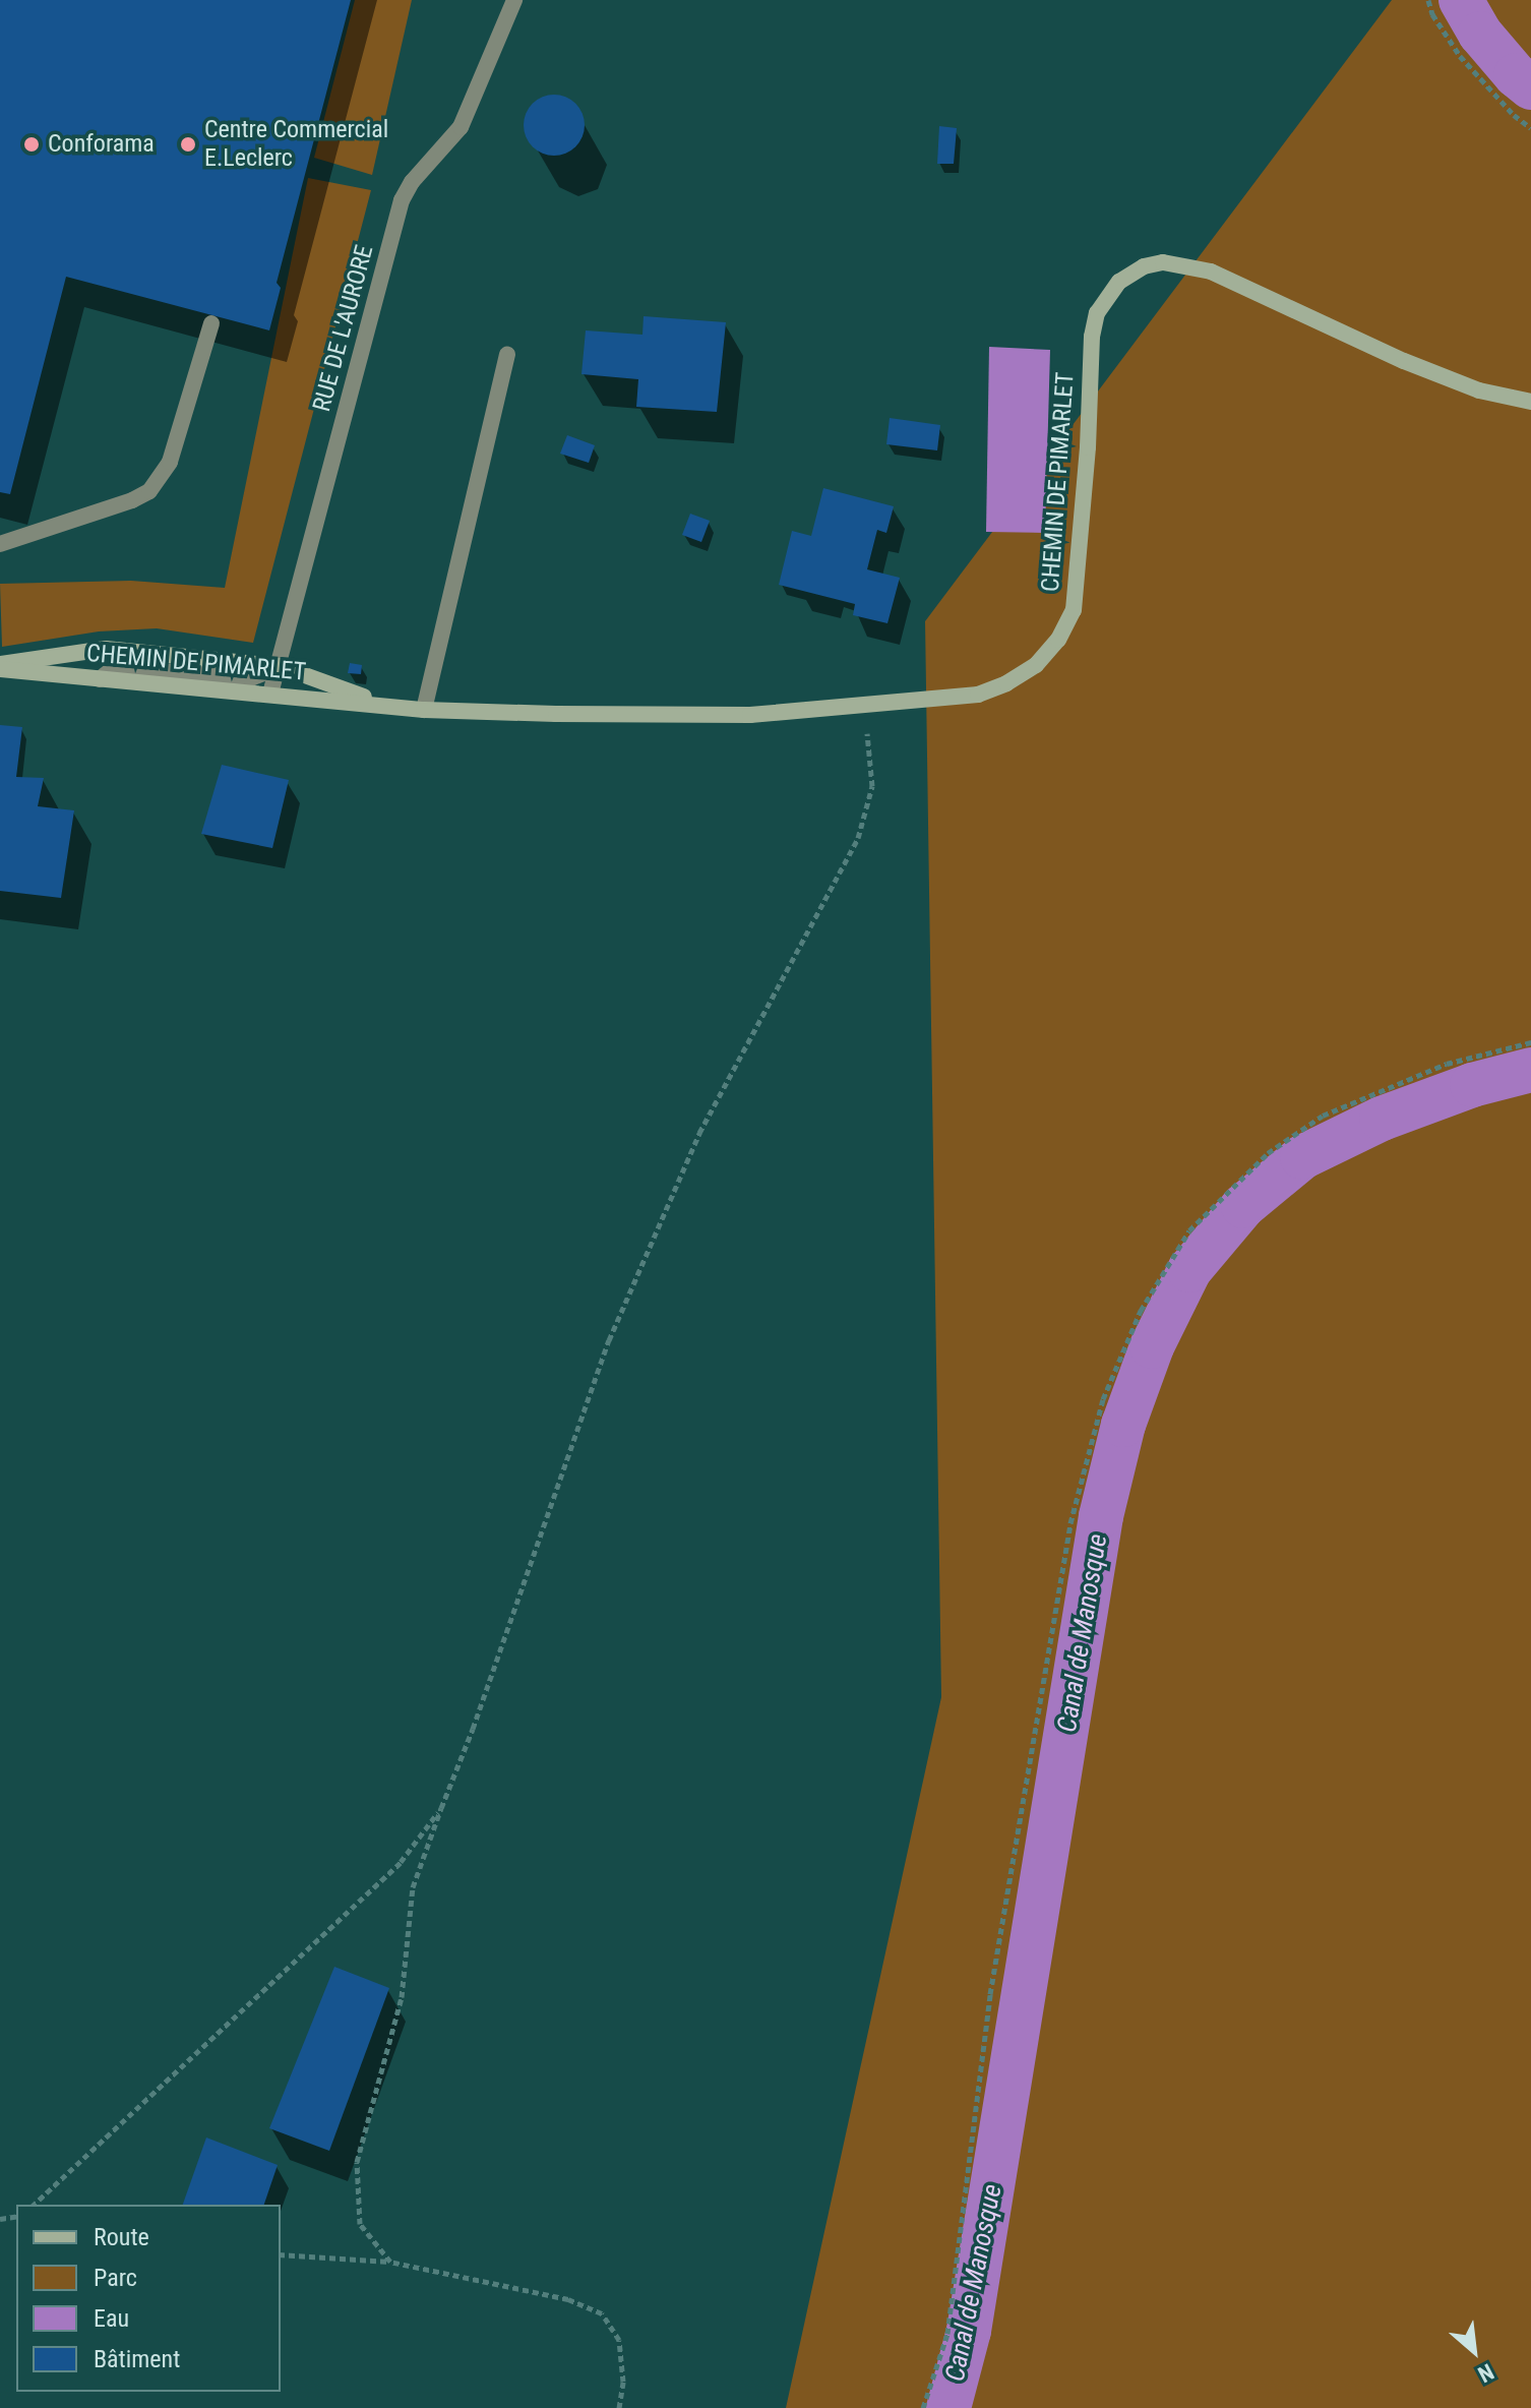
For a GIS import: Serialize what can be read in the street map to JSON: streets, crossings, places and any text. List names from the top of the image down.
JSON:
{
  "streets": {
    "street": ["RUE DE L'AURORE", "CHEMIN DE PIMARLET"]
  },
  "crossings": [
    ["RUE DE L'AURORE", "CHEMIN DE PIMARLET"]
  ],
  "water": ["Canal de Manosque"],
  "places": ["Conforama", "Centre Commercial E.Leclerc"],
  "legend": [
    "Route",
    "Parc",
    "Eau",
    "Bâtiment"
  ],
  "north": "bottom right"
}
